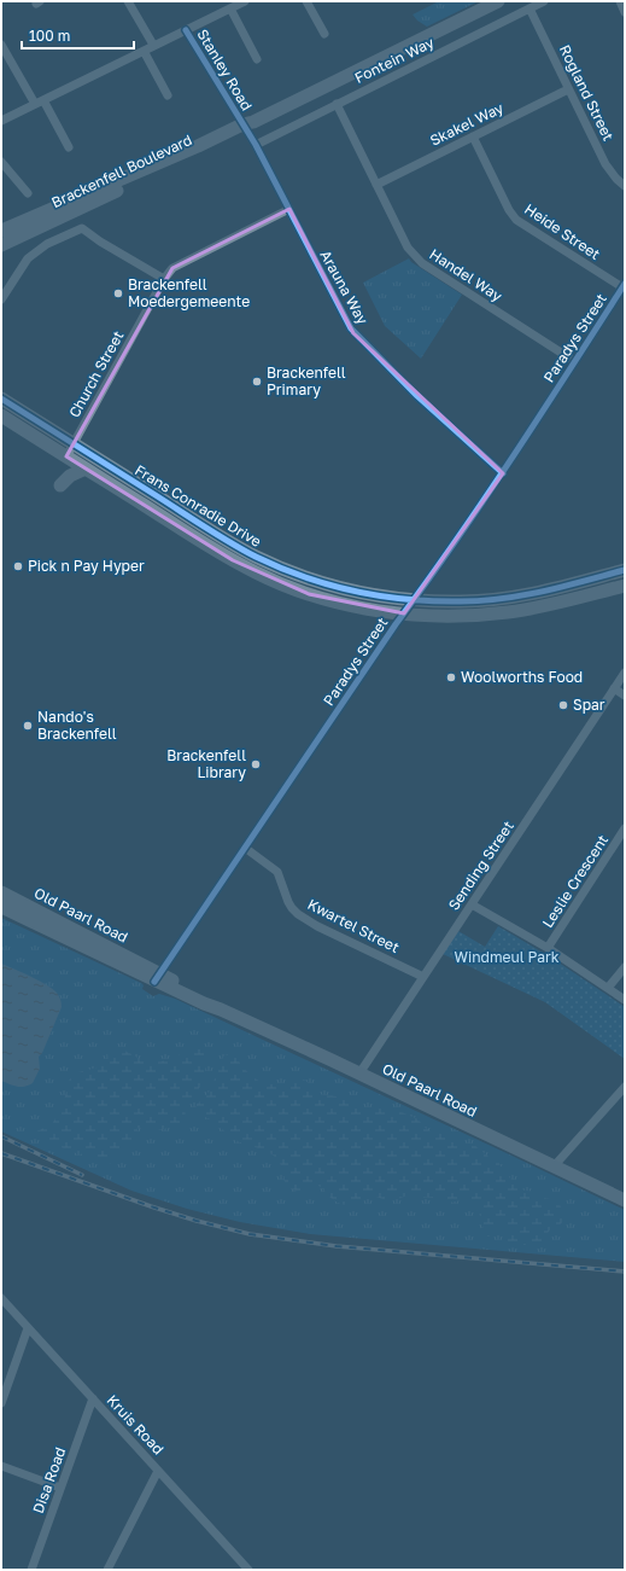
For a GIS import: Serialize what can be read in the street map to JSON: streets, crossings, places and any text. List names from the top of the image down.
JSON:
{
  "streets": {
    "street": [
      "Fontein Way",
      "Stanley Road",
      "Rogland Street",
      "Skakel Way",
      "Brackenfell Boulevard",
      "Heide Street",
      "Handel Way",
      "Arauna Way",
      "Paradys Street",
      "Church Street",
      "Frans Conradie Drive",
      "Sending Street",
      "Leslie Crescent",
      "Old Paarl Road",
      "Kwartel Street",
      "Kruis Road",
      "Disa Road"
    ]
  },
  "crossings": [
    ["Fontein Way", "Rogland Street"],
    ["Fontein Way", "Handel Way"],
    ["Fontein Way", "Arauna Way"],
    ["Stanley Road", "Brackenfell Boulevard"],
    ["Stanley Road", "Arauna Way"],
    ["Rogland Street", "Skakel Way"],
    ["Skakel Way", "Heide Street"],
    ["Skakel Way", "Handel Way"],
    ["Brackenfell Boulevard", "Arauna Way"],
    ["Heide Street", "Paradys Street"],
    ["Handel Way", "Paradys Street"],
    ["Arauna Way", "Paradys Street"],
    ["Arauna Way", "Church Street"],
    ["Paradys Street", "Frans Conradie Drive"],
    ["Paradys Street", "Old Paarl Road"],
    ["Paradys Street", "Kwartel Street"],
    ["Church Street", "Frans Conradie Drive"],
    ["Sending Street", "Old Paarl Road"],
    ["Sending Street", "Kwartel Street"],
    ["Kruis Road", "Disa Road"]
  ],
  "parks": ["Windmeul Park"],
  "places": [
    "Brackenfell Moedergemeente",
    "Brackenfell Primary",
    "Pick n Pay Hyper",
    "Woolworths Food",
    "Spar",
    "Nando's Brackenfell",
    "Brackenfell Library"
  ],
  "scale_bar": "100 m"
}
